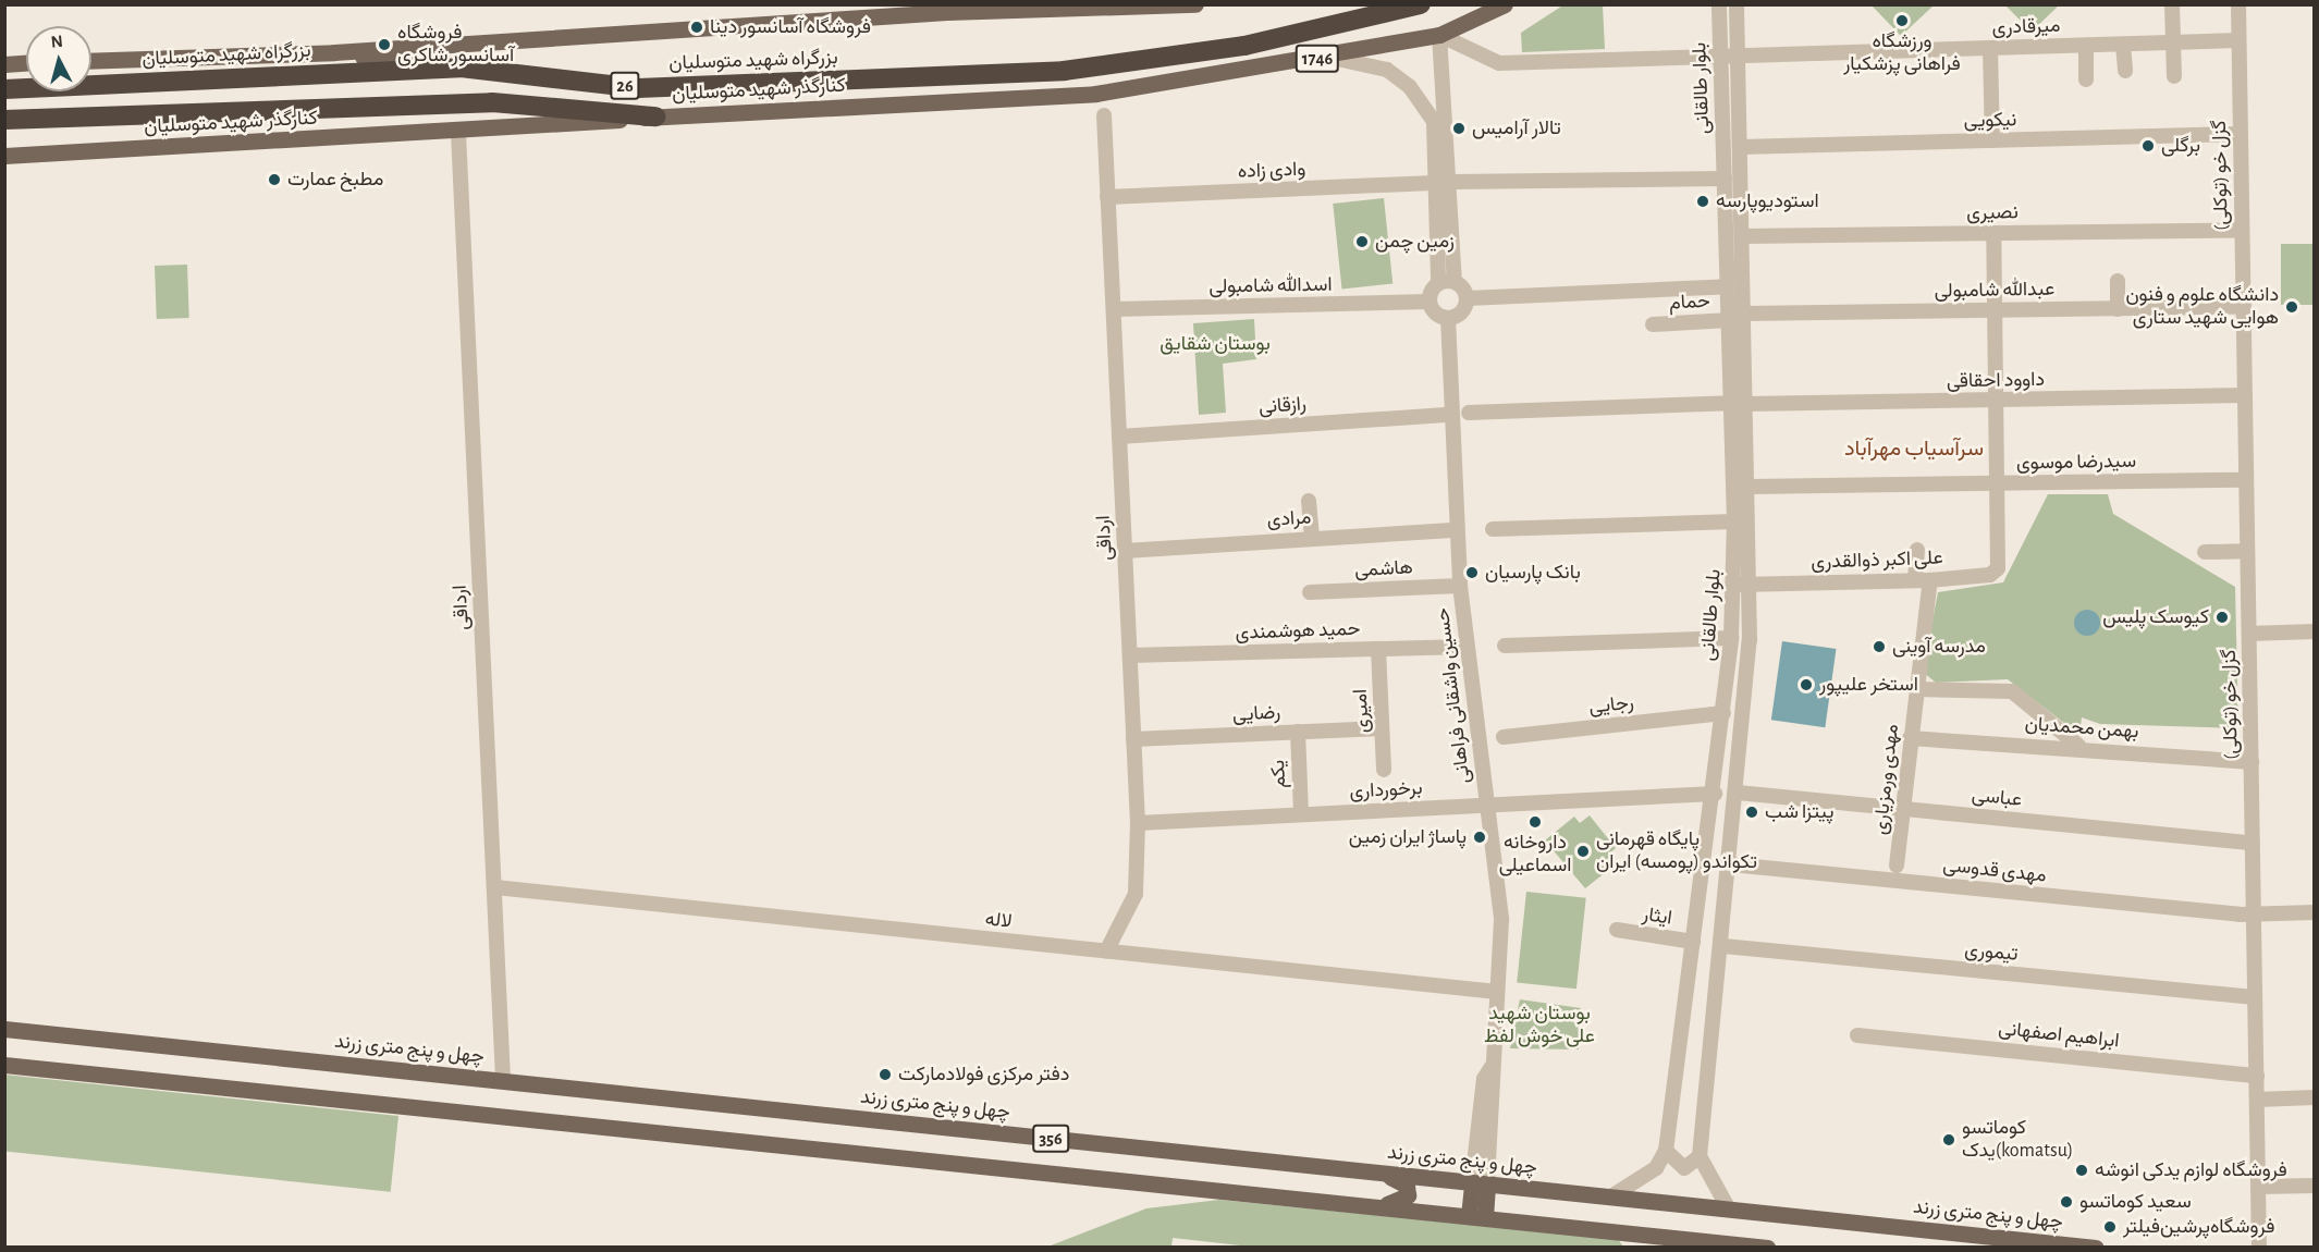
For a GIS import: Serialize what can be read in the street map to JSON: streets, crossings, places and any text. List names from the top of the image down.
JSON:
{
  "streets": {
    "highway": ["بزرگراه شهید متوسلیان", "26"],
    "main road": [
      "1746",
      "کنارگذر شهید متوسلیان",
      "چهل و پنج متری زرند",
      "356"
    ],
    "street": [
      "میرقادری",
      "بلوار طالقانی",
      "نیکویی",
      "وادی زاده",
      "گزل خو (توکلی)",
      "نصیری",
      "اسدالله شامبولی",
      "عبدالله شامبولی",
      "حمام",
      "داوود احقاقی",
      "رازقانی",
      "سیدرضا موسوی",
      "مرادی",
      "ارداقی",
      "علی اکبر ذوالقدری",
      "هاشمی",
      "حمید هوشمندی",
      "حسین واشقانی فراهانی",
      "رجایی",
      "امیری",
      "رضایی",
      "بهمن محمدیان",
      "یکم",
      "مهدی ورمزیاری",
      "برخورداری",
      "عباسی",
      "مهدی قدوسی",
      "ایثار",
      "لاله",
      "تیموری",
      "ابراهیم اصفهانی"
    ]
  },
  "crossings": [
    ["میرقادری", "بلوار طالقانی"],
    ["میرقادری", "گزل خو (توکلی)"],
    ["26", "کنارگذر شهید متوسلیان"],
    ["بلوار طالقانی", "نیکویی"],
    ["بلوار طالقانی", "وادی زاده"],
    ["بلوار طالقانی", "نصیری"],
    ["بلوار طالقانی", "عبدالله شامبولی"],
    ["بلوار طالقانی", "حمام"],
    ["بلوار طالقانی", "داوود احقاقی"],
    ["بلوار طالقانی", "سیدرضا موسوی"],
    ["بلوار طالقانی", "علی اکبر ذوالقدری"],
    ["بلوار طالقانی", "رجایی"],
    ["بلوار طالقانی", "برخورداری"],
    ["بلوار طالقانی", "عباسی"],
    ["بلوار طالقانی", "مهدی قدوسی"],
    ["بلوار طالقانی", "ایثار"],
    ["بلوار طالقانی", "تیموری"],
    ["کنارگذر شهید متوسلیان", "ارداقی"],
    ["نیکویی", "گزل خو (توکلی)"],
    ["وادی زاده", "ارداقی"],
    ["گزل خو (توکلی)", "نصیری"],
    ["گزل خو (توکلی)", "عبدالله شامبولی"],
    ["گزل خو (توکلی)", "داوود احقاقی"],
    ["گزل خو (توکلی)", "سیدرضا موسوی"],
    ["گزل خو (توکلی)", "بهمن محمدیان"],
    ["گزل خو (توکلی)", "عباسی"],
    ["گزل خو (توکلی)", "مهدی قدوسی"],
    ["گزل خو (توکلی)", "تیموری"],
    ["گزل خو (توکلی)", "ابراهیم اصفهانی"],
    ["اسدالله شامبولی", "ارداقی"],
    ["اسدالله شامبولی", "حسین واشقانی فراهانی"],
    ["رازقانی", "ارداقی"],
    ["رازقانی", "حسین واشقانی فراهانی"],
    ["سیدرضا موسوی", "علی اکبر ذوالقدری"],
    ["مرادی", "ارداقی"],
    ["مرادی", "حسین واشقانی فراهانی"],
    ["ارداقی", "حمید هوشمندی"],
    ["ارداقی", "رضایی"],
    ["ارداقی", "برخورداری"],
    ["ارداقی", "لاله"],
    ["ارداقی", "چهل و پنج متری زرند"],
    ["علی اکبر ذوالقدری", "مهدی ورمزیاری"],
    ["هاشمی", "حسین واشقانی فراهانی"],
    ["حمید هوشمندی", "حسین واشقانی فراهانی"],
    ["حمید هوشمندی", "امیری"],
    ["حسین واشقانی فراهانی", "برخورداری"],
    ["حسین واشقانی فراهانی", "لاله"],
    ["حسین واشقانی فراهانی", "چهل و پنج متری زرند"],
    ["امیری", "رضایی"],
    ["رضایی", "یکم"],
    ["بهمن محمدیان", "مهدی ورمزیاری"],
    ["یکم", "برخورداری"],
    ["مهدی ورمزیاری", "عباسی"]
  ],
  "districts": ["سرآسیاب مهرآباد"],
  "parks": ["بوستان شقایق", "بوستان شهید علی خوش لفظ"],
  "places": [
    "ورزشگاه فراهانی پزشکیار",
    "فروشگاه آسانسور دینا",
    "فروشگاه آسانسور شاکری",
    "تالار آرامیس",
    "برگلی",
    "مطبخ عمارت",
    "استودیوپارسه",
    "زمین چمن",
    "دانشگاه علوم و فنون هوایی شهید ستاری",
    "بانک پارسیان",
    "کیوسک پلیس",
    "مدرسه آوینی",
    "استخر علیپور",
    "پیتزا شب",
    "داروخانه اسماعیلی",
    "پاساژ ایران زمین",
    "پایگاه قهرمانی تکواندو (پومسه) ایران",
    "دفتر مرکزی فولادمارکت",
    "کوماتسو یدک(komatsu)",
    "فروشگاه لوازم یدکی انوشه",
    "سعید کوماتسو",
    "فروشگاه‌پرشین‌فیلتر"
  ],
  "north": "top"
}
